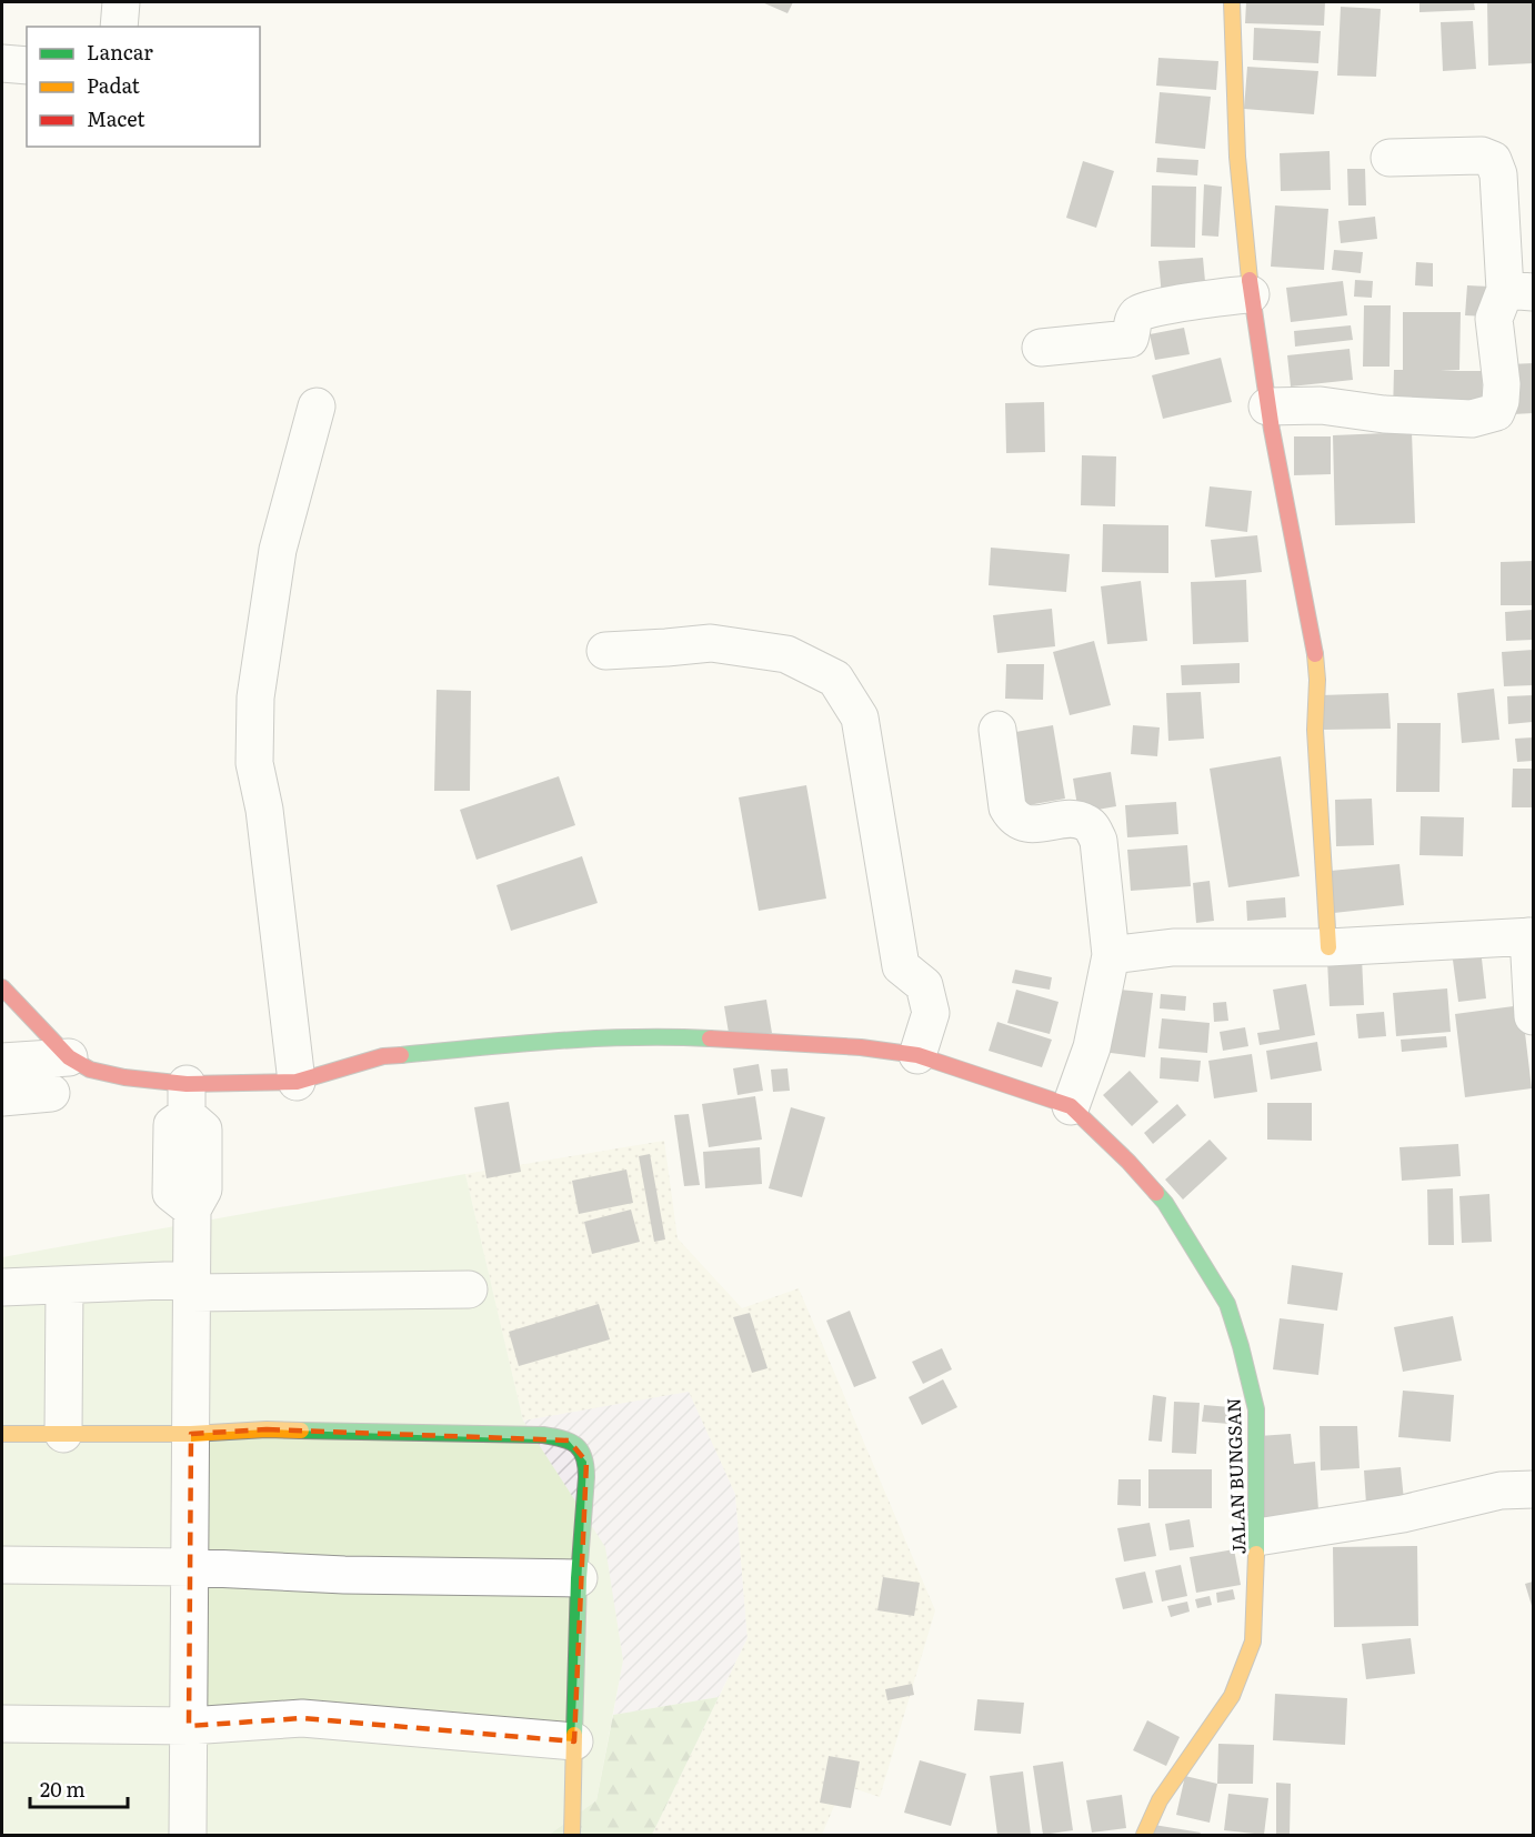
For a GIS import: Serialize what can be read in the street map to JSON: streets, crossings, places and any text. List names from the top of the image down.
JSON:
{
  "streets": {
    "street": ["JALAN BUNGSAN"]
  },
  "legend": ["Lancar", "Padat", "Macet"],
  "scale_bar": "20 m"
}
